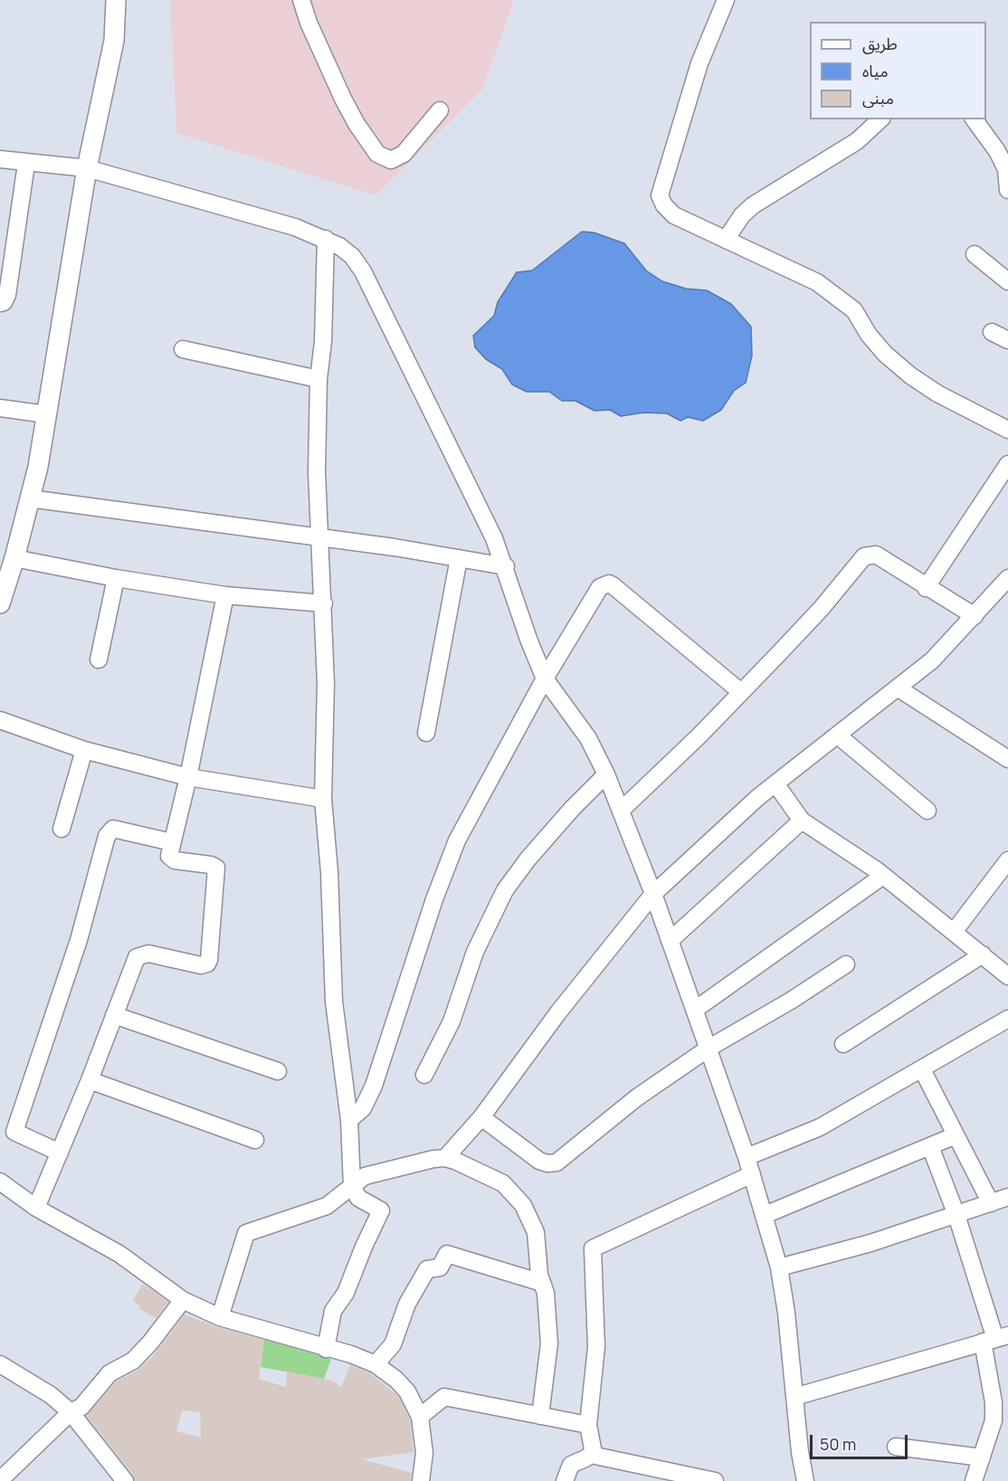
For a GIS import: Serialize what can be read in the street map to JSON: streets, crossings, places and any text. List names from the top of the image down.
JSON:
{
  "legend": ["طريق", "مياه", "مبنى"],
  "scale_bar": "50 m"
}
